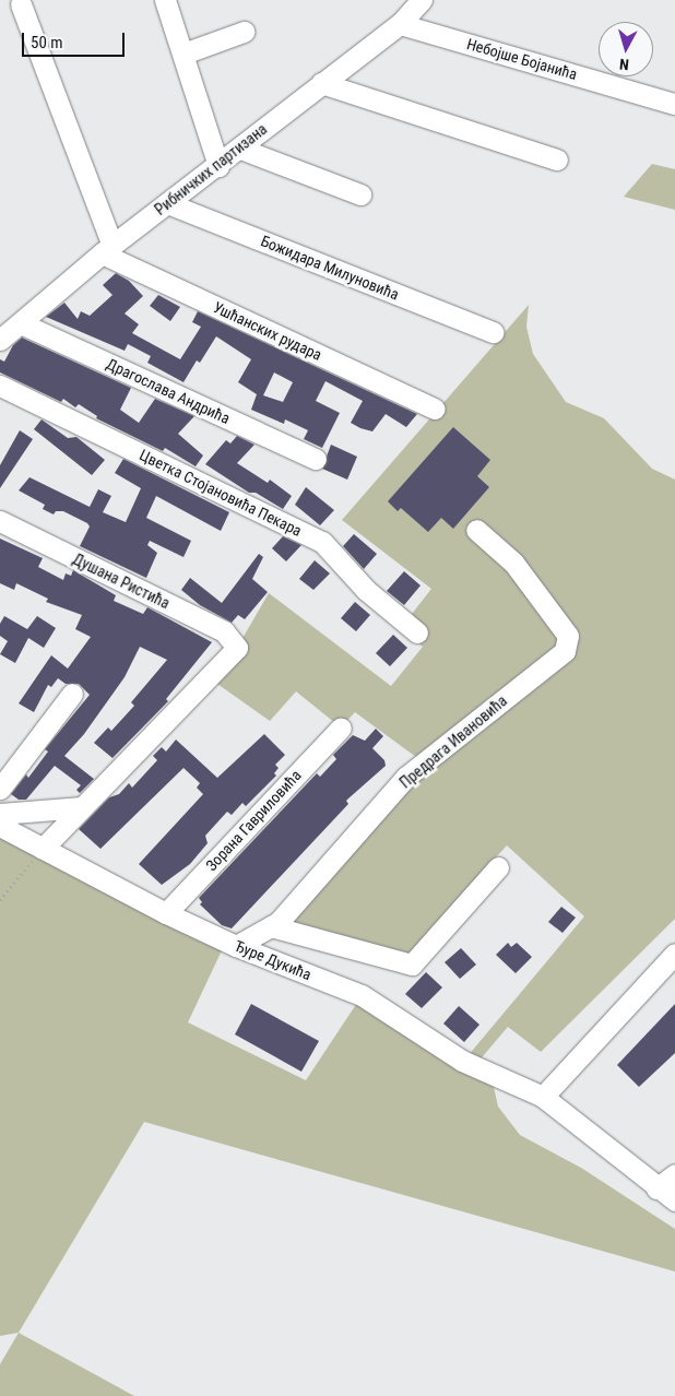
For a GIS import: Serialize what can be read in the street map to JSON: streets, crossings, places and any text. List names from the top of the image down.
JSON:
{
  "streets": {
    "street": [
      "Небојше Бојанића",
      "Рибничких партизана",
      "Божидара Милуновића",
      "Ушћанских рудара",
      "Драгослава Андрића",
      "Цветка Стојановића Пекара",
      "Душана Ристића",
      "Предрага Ивановића",
      "Зорана Гавриловића",
      "Ђуре Дукића"
    ]
  },
  "crossings": [
    ["Небојше Бојанића", "Рибничких партизана"],
    ["Рибничких партизана", "Божидара Милуновића"],
    ["Рибничких партизана", "Ушћанских рудара"],
    ["Рибничких партизана", "Драгослава Андрића"],
    ["Предрага Ивановића", "Ђуре Дукића"],
    ["Зорана Гавриловића", "Ђуре Дукића"]
  ],
  "scale_bar": "50 m",
  "north": "bottom"
}
